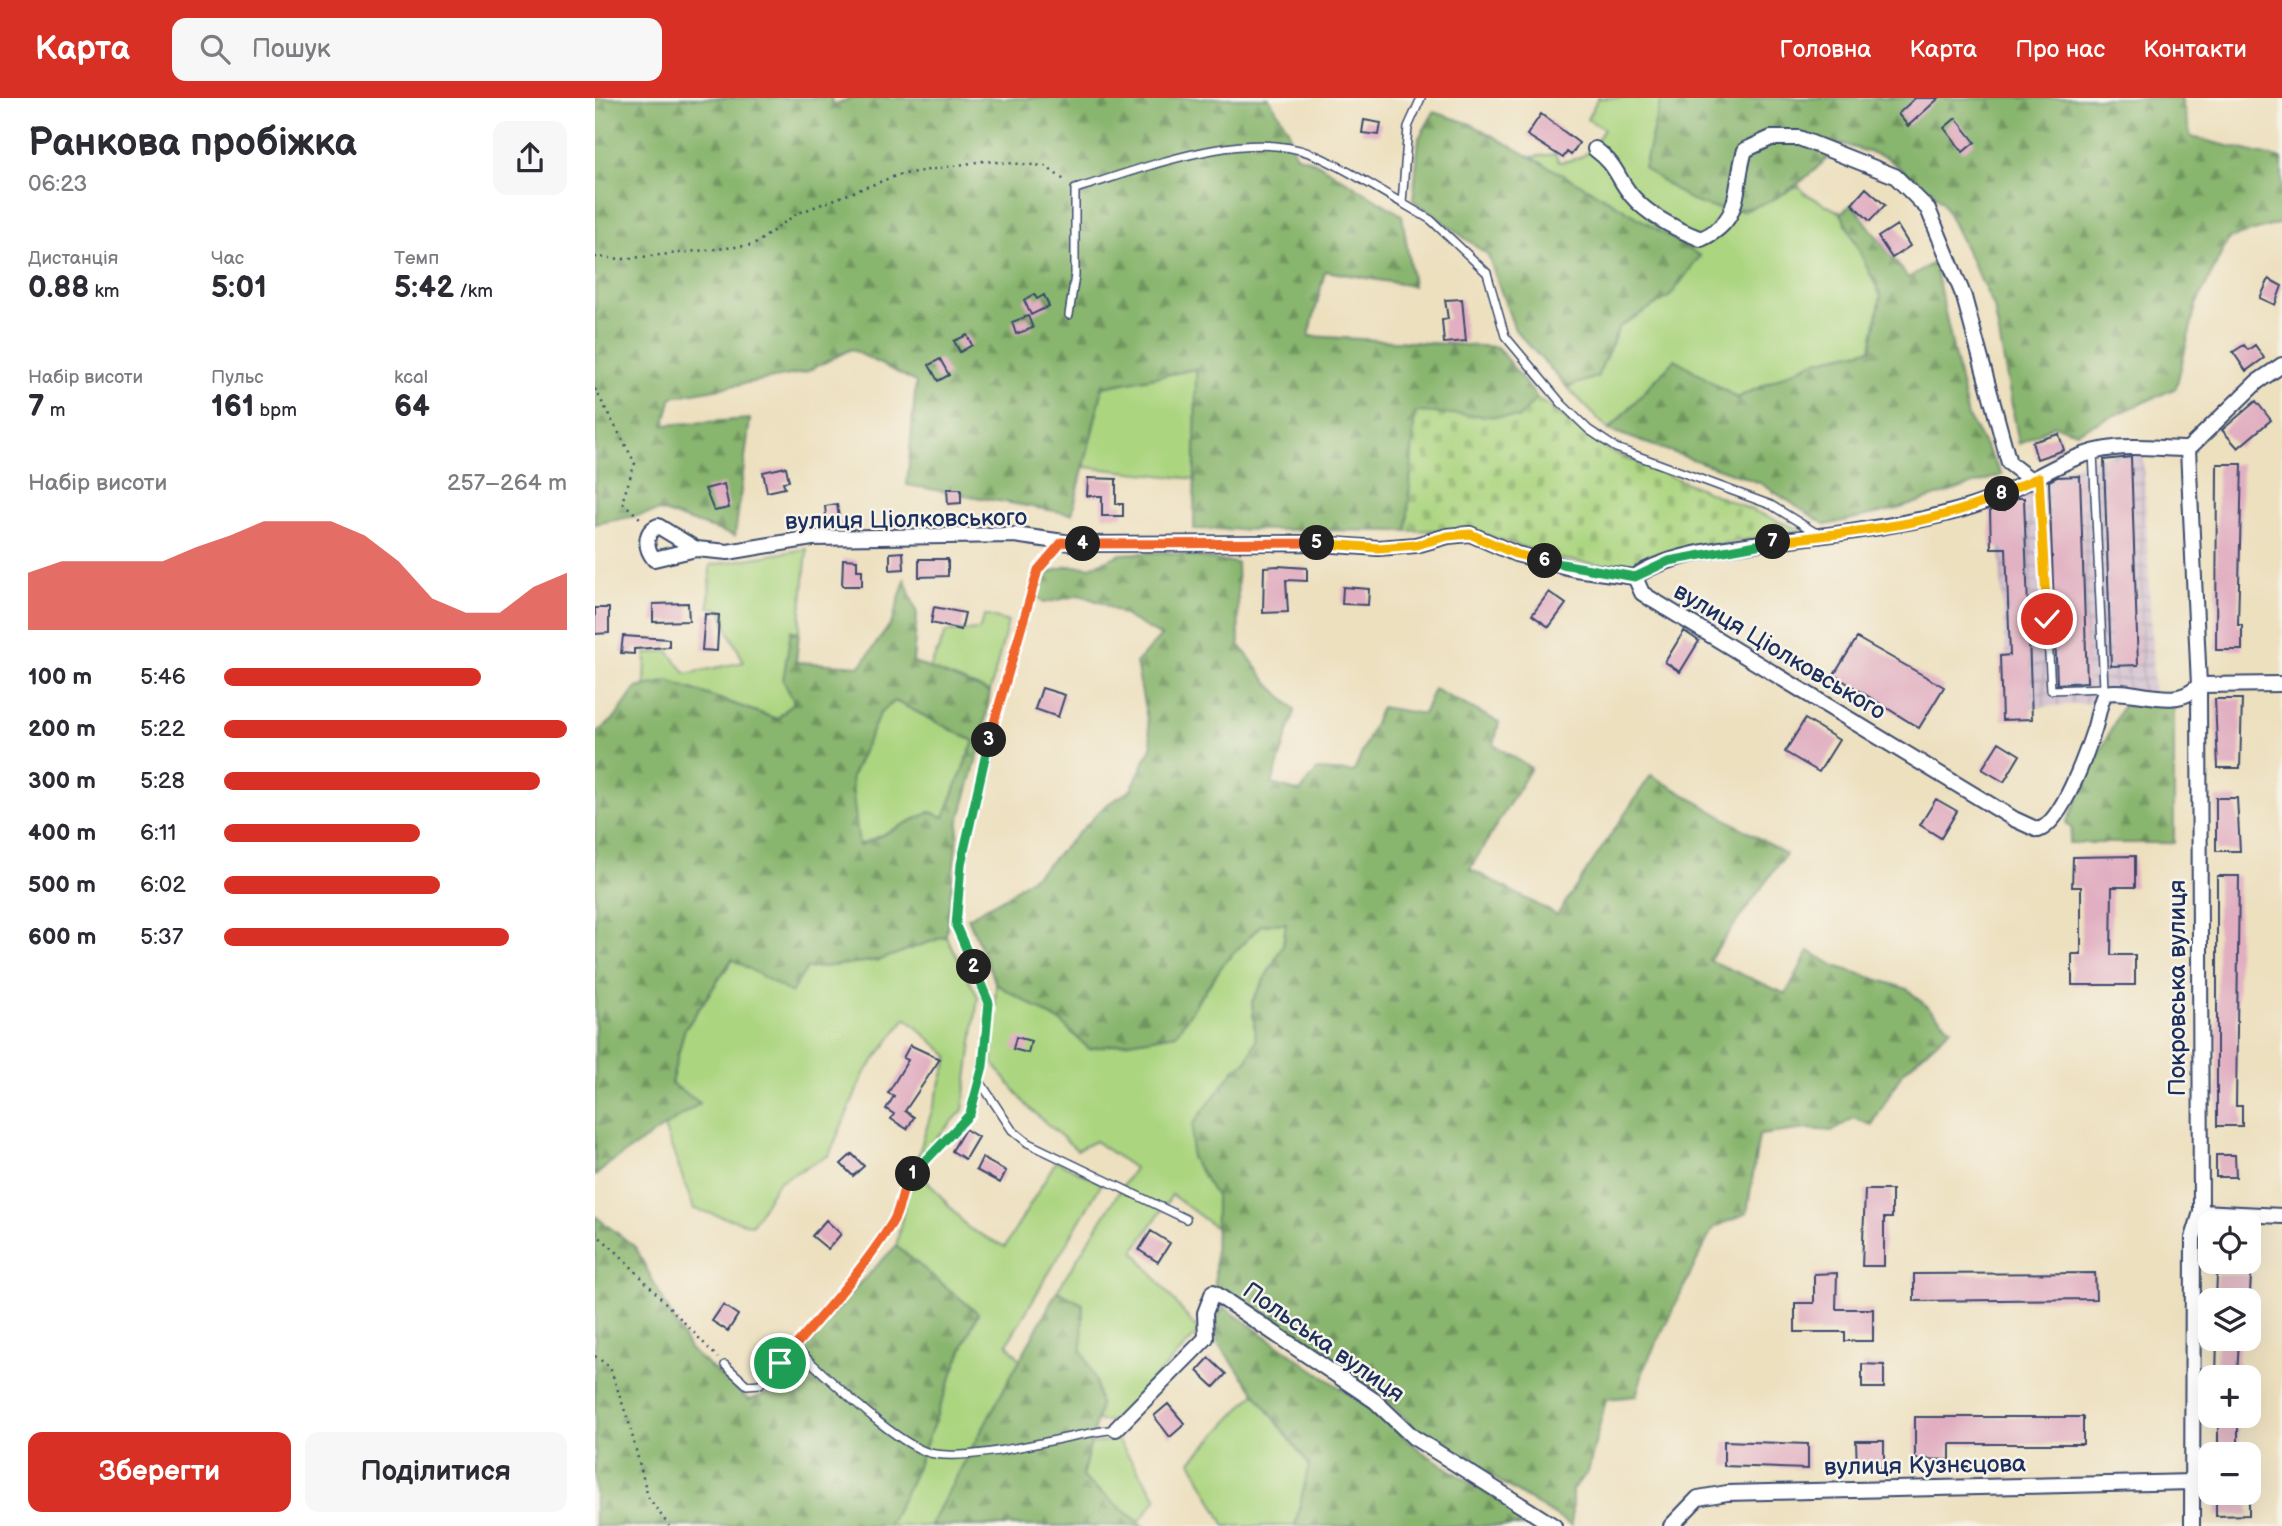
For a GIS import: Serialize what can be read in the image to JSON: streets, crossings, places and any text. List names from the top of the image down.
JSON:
{
  "streets": {
    "street": [
      "вулиця Ціолковського",
      "Покровська вулиця",
      "Польська вулиця",
      "вулиця Кузнєцова"
    ]
  },
  "crossings": [
    ["Покровська вулиця", "вулиця Кузнєцова"]
  ],
  "page": {
    "header": "Карта",
    "search": "Пошук",
    "nav": [
      "Головна",
      "Карта",
      "Про нас",
      "Контакти"
    ],
    "heading": ["Ранкова пробіжка", "06:23"],
    "stats": [
      ["Дистанція", "0.88 km"],
      ["Час", "5:01"],
      ["Темп", "5:42 /km"],
      ["Набір висоти", "7 m"],
      ["Пульс", "161 bpm"],
      ["kcal", "64"]
    ],
    "chart": ["Набір висоти", "257–264 m"],
    "pins": [
      "8",
      "7",
      "5",
      "4",
      "6",
      "3",
      "2",
      "1"
    ],
    "list": [
      {
        "name": "100 m",
        "note": "5:46"
      },
      {
        "name": "200 m",
        "note": "5:22"
      },
      {
        "name": "300 m",
        "note": "5:28"
      },
      {
        "name": "400 m",
        "note": "6:11"
      },
      {
        "name": "500 m",
        "note": "6:02"
      },
      {
        "name": "600 m",
        "note": "5:37"
      }
    ],
    "map_buttons": ["+", "−"],
    "buttons": ["Зберегти", "Поділитися"]
  }
}
